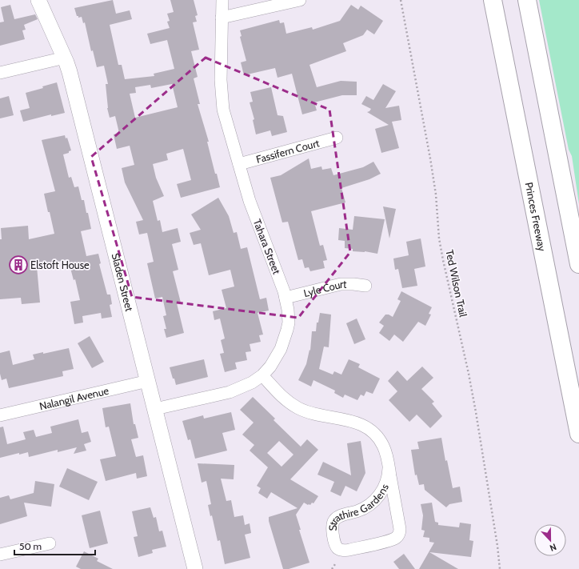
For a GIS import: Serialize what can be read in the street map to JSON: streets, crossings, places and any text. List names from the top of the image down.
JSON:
{
  "streets": {
    "highway": ["Princes Freeway"],
    "street": [
      "Fassifern Court",
      "Tahara Street",
      "Sladen Street",
      "Lyle Court",
      "Nalangil Avenue",
      "Strathire Gardens"
    ],
    "path": ["Ted Wilson Trail"]
  },
  "crossings": [
    ["Fassifern Court", "Tahara Street"],
    ["Tahara Street", "Sladen Street"],
    ["Tahara Street", "Lyle Court"],
    ["Tahara Street", "Strathire Gardens"],
    ["Sladen Street", "Nalangil Avenue"]
  ],
  "places": {
    "building": ["Elstoft House"]
  },
  "scale_bar": "50 m",
  "north": "bottom"
}
